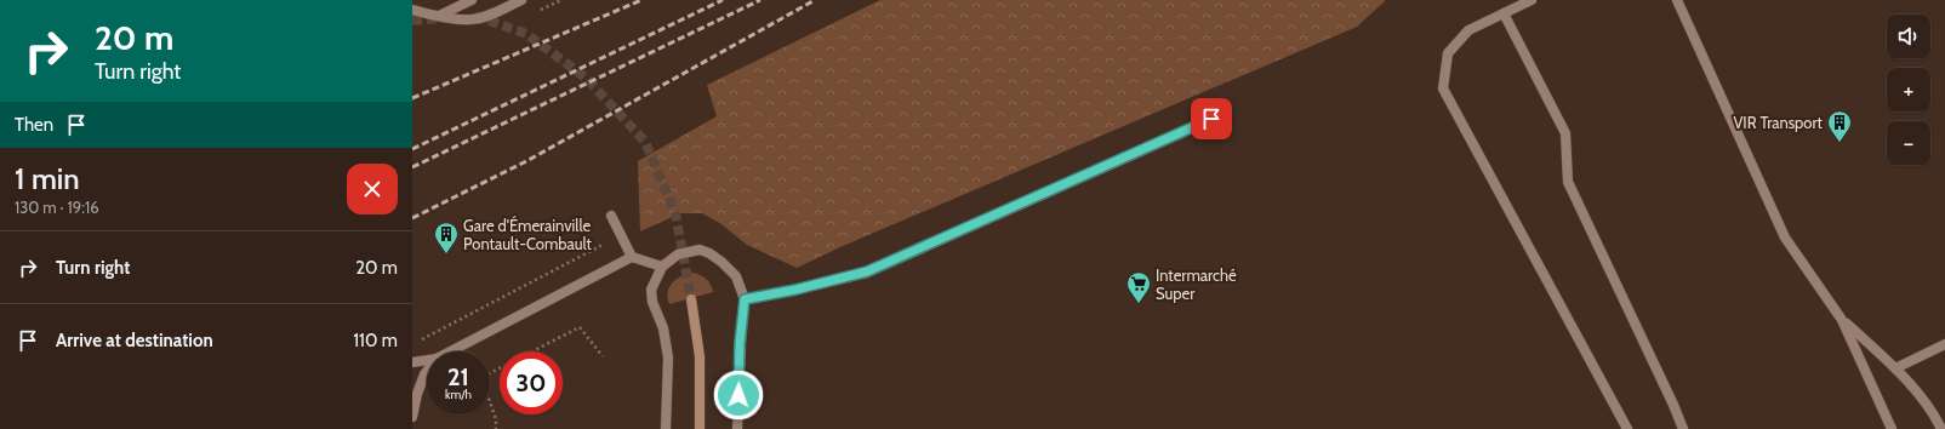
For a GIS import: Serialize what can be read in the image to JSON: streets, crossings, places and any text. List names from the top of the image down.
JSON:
{
  "places": {
    "building": ["VIR Transport", "Gare d'Émerainville Pontault-Combault"],
    "supermarket": ["Intermarché Super"]
  },
  "page": {
    "turn": ["20 m", "Turn right"],
    "map_buttons": ["+", "−"],
    "then": "Then",
    "heading": ["1 min", "130 m · 19:16"],
    "list": [
      {
        "name": "Turn right",
        "value": "20 m"
      },
      {
        "name": "Arrive at destination",
        "value": "110 m"
      }
    ],
    "speed": "21 km/h",
    "limit": "30"
  }
}
